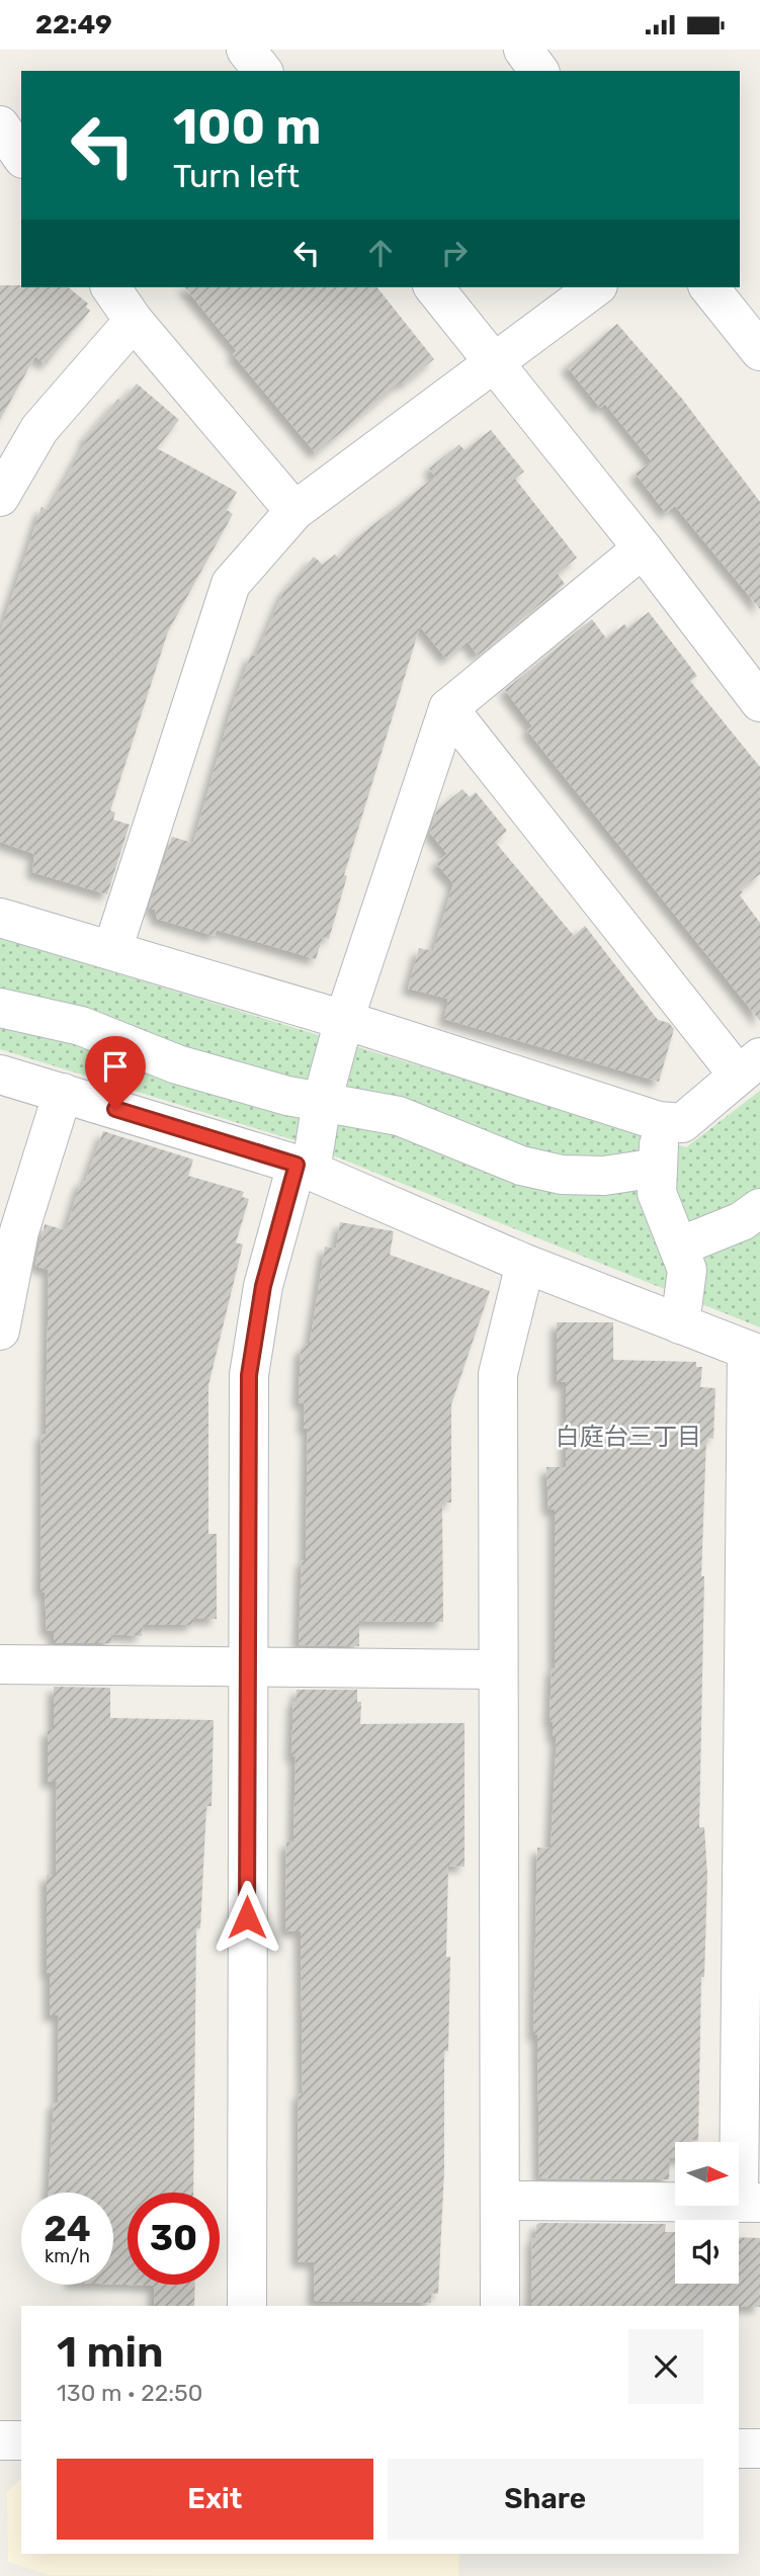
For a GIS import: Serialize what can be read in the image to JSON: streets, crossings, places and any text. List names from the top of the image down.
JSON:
{
  "districts": ["白庭台三丁目"],
  "north": "right",
  "page": {
    "status": "22:49",
    "turn": ["100 m", "Turn left"],
    "speed": "24 km/h",
    "limit": "30",
    "heading": ["1 min", "130 m · 22:50"],
    "buttons": ["Exit", "Share"]
  }
}
